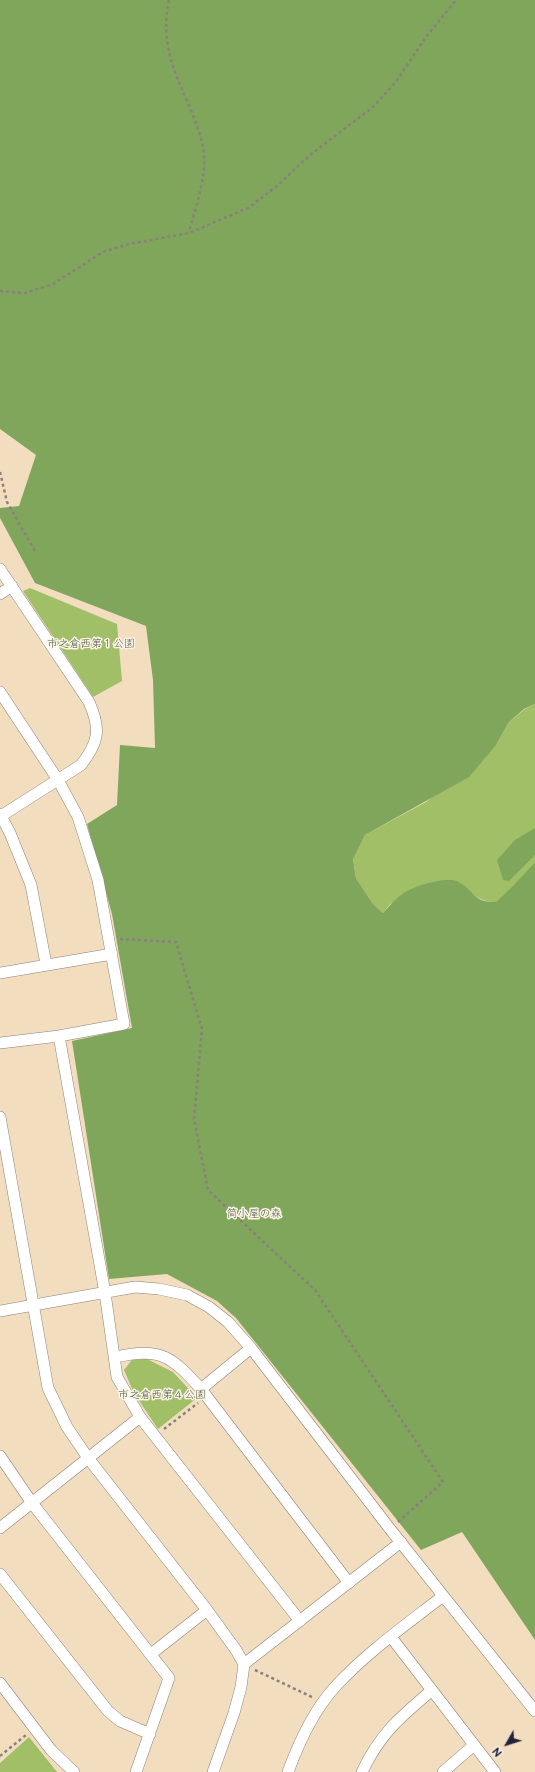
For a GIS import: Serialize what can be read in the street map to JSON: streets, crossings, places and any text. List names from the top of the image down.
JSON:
{
  "parks": ["市之倉西第１公園", "筒小屋の森", "市之倉西第４公園"],
  "north": "bottom left"
}
